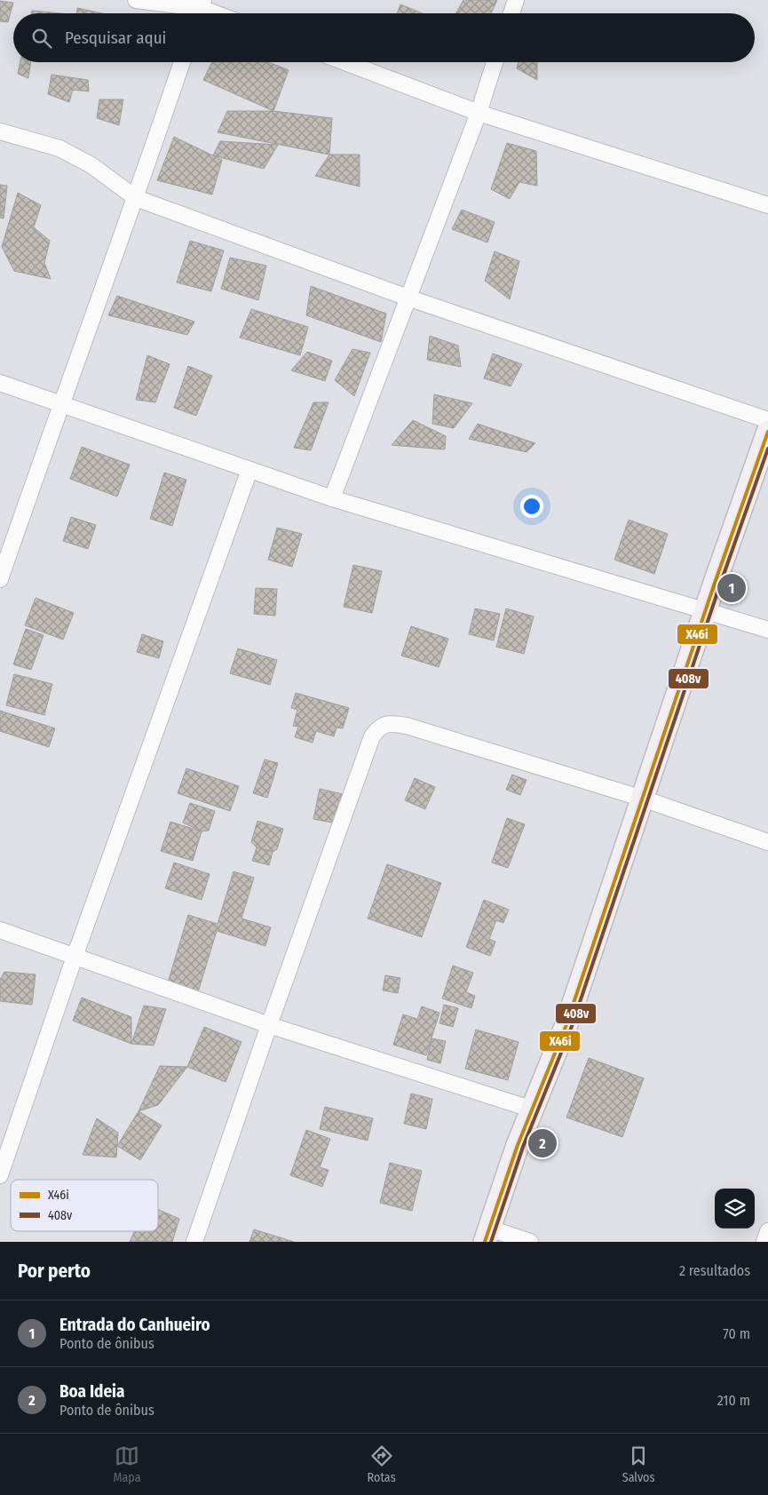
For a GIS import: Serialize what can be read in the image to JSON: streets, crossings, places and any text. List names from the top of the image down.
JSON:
{
  "lines": ["transit line X46i", "transit line 408v"],
  "legend": ["X46i", "408v"],
  "page": {
    "search": "Pesquisar aqui",
    "pins": ["1", "2"],
    "heading": ["Por perto", "2 resultados"],
    "list": [
      {
        "mark": "1",
        "name": "Entrada do Canhueiro",
        "note": "Ponto de ônibus",
        "value": "70 m"
      },
      {
        "mark": "2",
        "name": "Boa Ideia",
        "note": "Ponto de ônibus",
        "value": "210 m"
      }
    ],
    "nav": ["Mapa", "Rotas", "Salvos"]
  }
}
